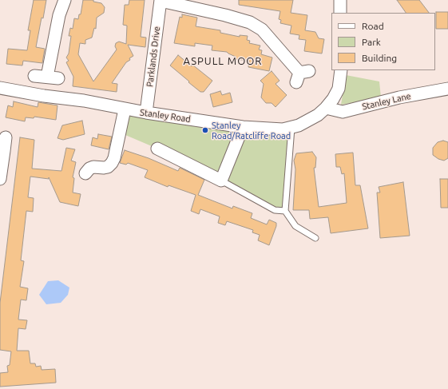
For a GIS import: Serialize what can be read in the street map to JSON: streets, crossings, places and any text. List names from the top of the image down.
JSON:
{
  "streets": {
    "street": ["Parklands Drive", "Stanley Lane", "Stanley Road"]
  },
  "crossings": [
    ["Parklands Drive", "Stanley Road"],
    ["Stanley Lane", "Stanley Road"]
  ],
  "districts": ["ASPULL MOOR"],
  "places": ["Stanley Road/Ratcliffe Road"],
  "legend": ["Road", "Park", "Building"]
}
